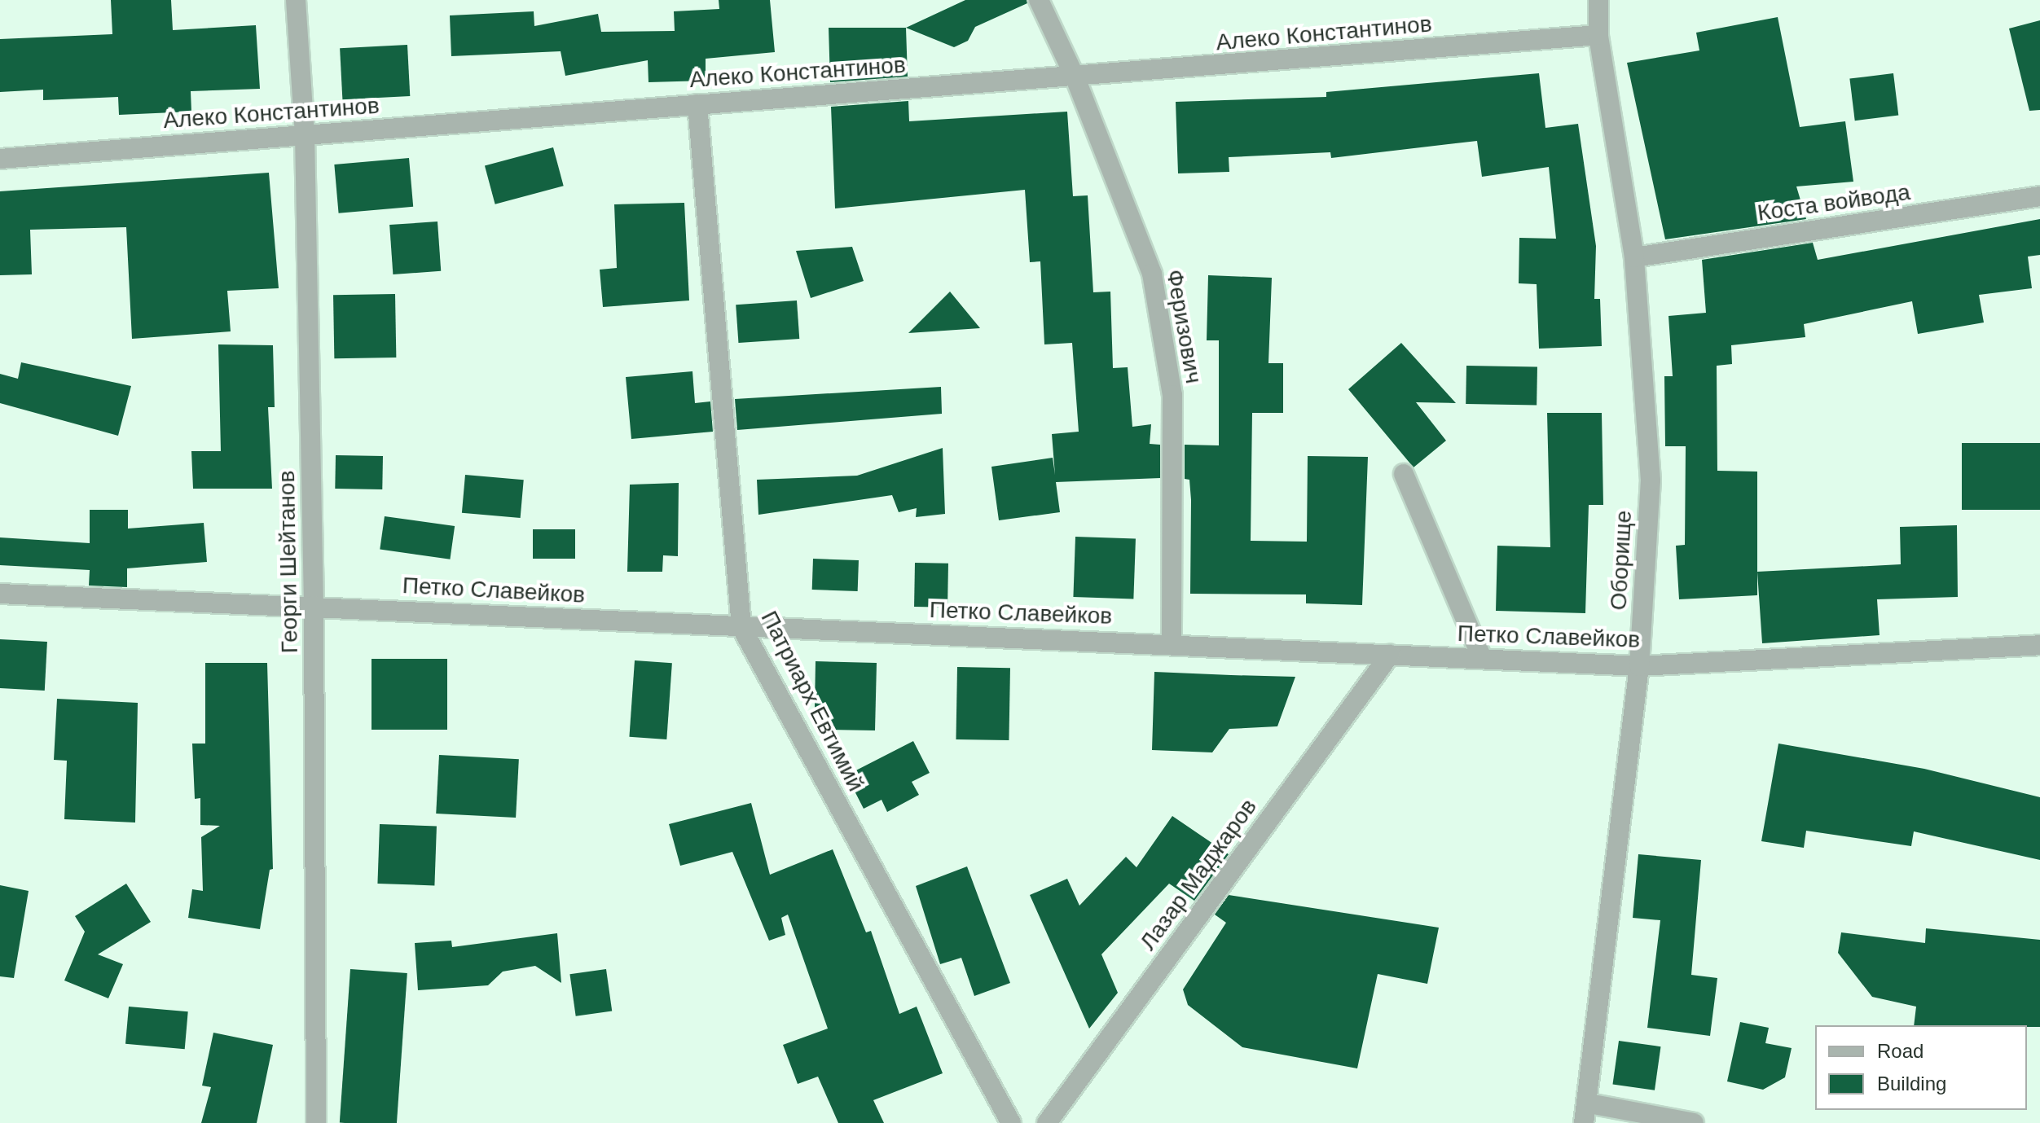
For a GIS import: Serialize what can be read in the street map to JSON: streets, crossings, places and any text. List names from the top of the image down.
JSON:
{
  "streets": {
    "street": [
      "Алеко Константинов",
      "Коста войвода",
      "Феризович",
      "Оборище",
      "Георги Шейтанов",
      "Петко Славейков",
      "Патриарх Евтимий",
      "Лазар Маджаров"
    ]
  },
  "crossings": [
    ["Алеко Константинов", "Феризович"],
    ["Алеко Константинов", "Оборище"],
    ["Алеко Константинов", "Георги Шейтанов"],
    ["Алеко Константинов", "Патриарх Евтимий"],
    ["Коста войвода", "Оборище"],
    ["Феризович", "Петко Славейков"],
    ["Оборище", "Петко Славейков"],
    ["Георги Шейтанов", "Петко Славейков"],
    ["Петко Славейков", "Патриарх Евтимий"],
    ["Петко Славейков", "Лазар Маджаров"]
  ],
  "legend": ["Road", "Building"]
}
